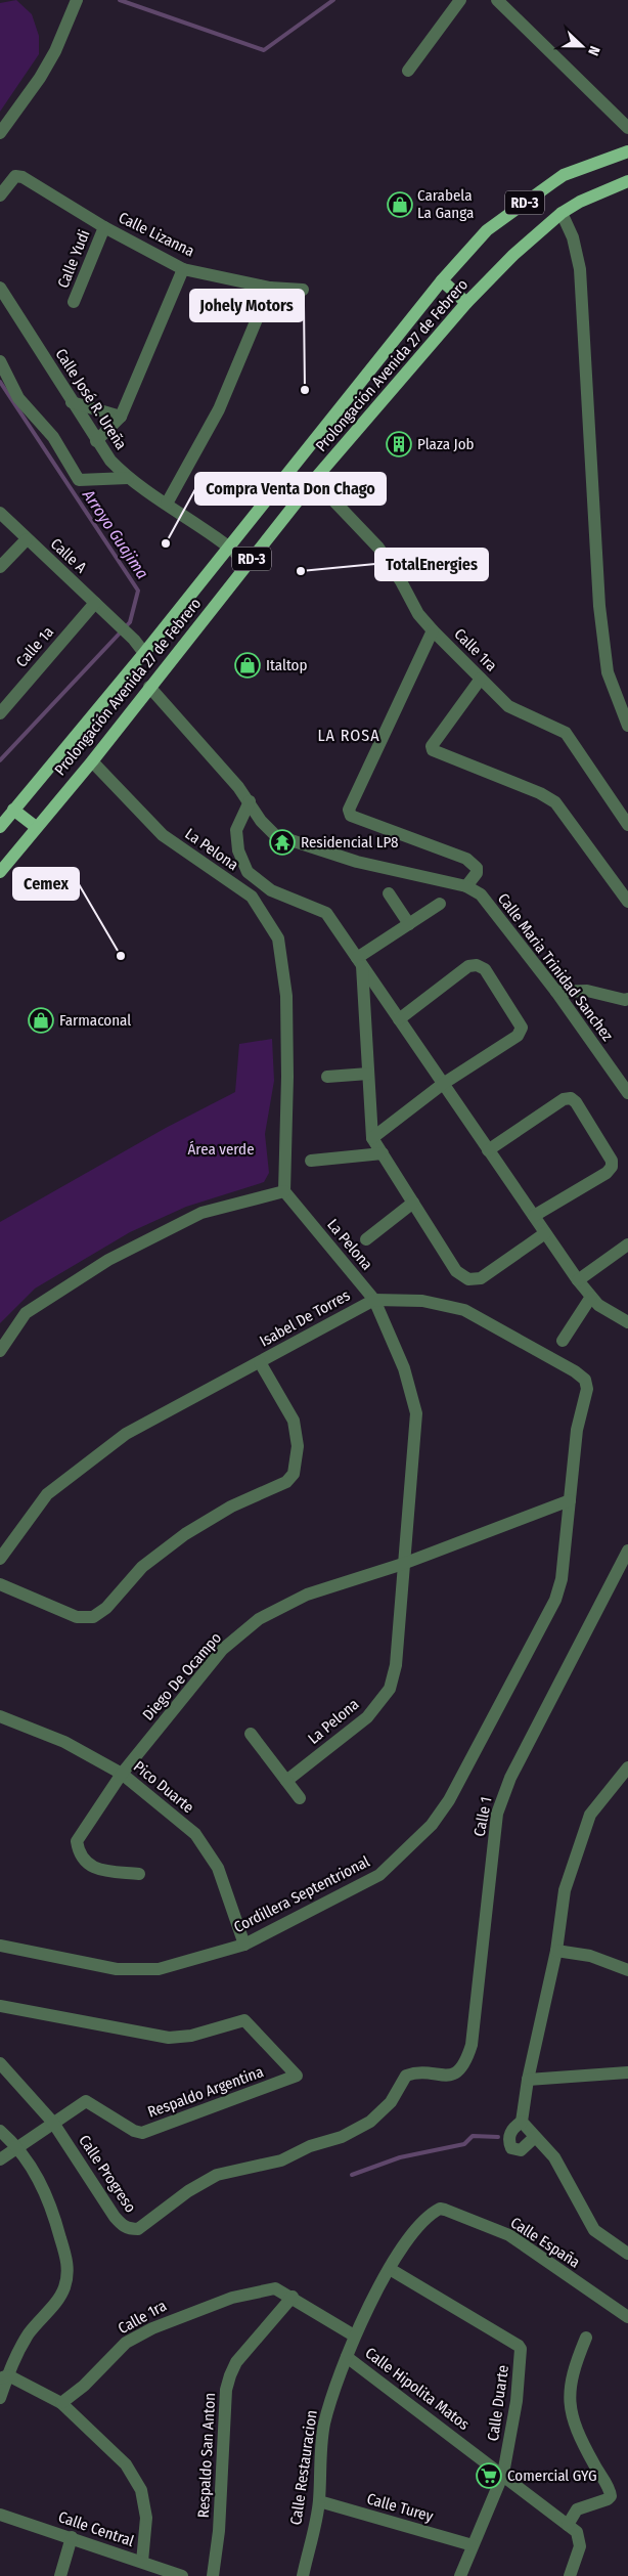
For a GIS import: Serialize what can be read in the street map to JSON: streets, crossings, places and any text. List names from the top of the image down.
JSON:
{
  "streets": {
    "main road": ["RD-3", "Prolongación Avenida 27 de Febrero"],
    "street": [
      "Calle Lizanna",
      "Calle Yudi",
      "Calle José R. Ureña",
      "Calle A",
      "Calle 1a",
      "Calle 1ra",
      "La Pelona",
      "Calle Maria Trinidad Sanchez",
      "Isabel De Torres",
      "Diego De Ocampo",
      "Pico Duarte",
      "Calle 1",
      "Cordillera Septentrional",
      "Respaldo Argentina",
      "Calle Progreso",
      "Calle España",
      "Calle Hipolita Matos",
      "Calle Duarte",
      "Respaldo San Anton",
      "Calle Restauracion",
      "Calle Turey",
      "Calle Central"
    ]
  },
  "crossings": [
    ["Calle Lizanna", "Calle Yudi"],
    ["Prolongación Avenida 27 de Febrero", "Calle José R. Ureña"],
    ["Prolongación Avenida 27 de Febrero", "Calle A"],
    ["Prolongación Avenida 27 de Febrero", "Calle 1ra"],
    ["Prolongación Avenida 27 de Febrero", "La Pelona"],
    ["Prolongación Avenida 27 de Febrero", "Calle Maria Trinidad Sanchez"],
    ["Calle A", "Calle 1a"],
    ["Calle 1ra", "Respaldo San Anton"],
    ["La Pelona", "Isabel De Torres"],
    ["La Pelona", "Diego De Ocampo"],
    ["Isabel De Torres", "Diego De Ocampo"],
    ["Isabel De Torres", "Cordillera Septentrional"],
    ["Diego De Ocampo", "Pico Duarte"],
    ["Diego De Ocampo", "Cordillera Septentrional"],
    ["Pico Duarte", "Cordillera Septentrional"],
    ["Calle 1", "Calle Progreso"],
    ["Respaldo Argentina", "Calle Progreso"],
    ["Calle España", "Calle Duarte"],
    ["Calle España", "Calle Restauracion"],
    ["Calle Hipolita Matos", "Calle Duarte"],
    ["Calle Hipolita Matos", "Calle Restauracion"],
    ["Calle Duarte", "Calle Turey"],
    ["Calle Restauracion", "Calle Turey"]
  ],
  "districts": ["LA ROSA"],
  "water": ["Arroyo Guajima"],
  "parks": ["Área verde"],
  "places": {
    "shop": ["Carabela La Ganga", "Italtop", "Farmaconal"],
    "other": [
      "Johely Motors",
      "Compra Venta Don Chago",
      "TotalEnergies",
      "Cemex"
    ],
    "building": ["Plaza Job"],
    "temple": ["Residencial LP8"],
    "supermarket": ["Comercial GYG"]
  },
  "north": "right"
}
